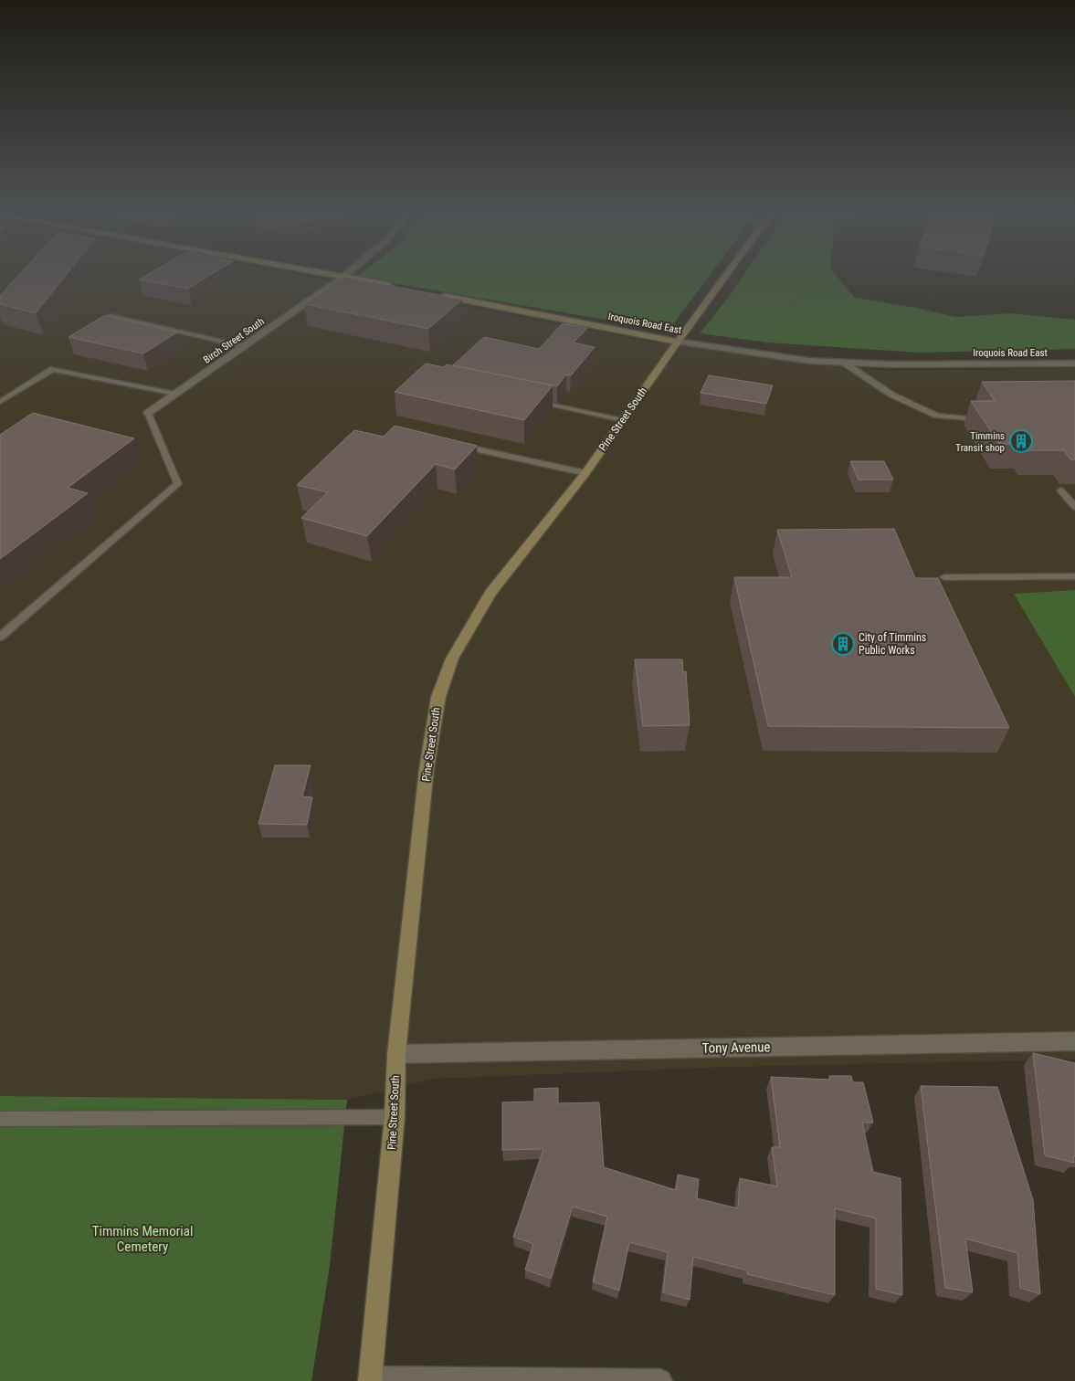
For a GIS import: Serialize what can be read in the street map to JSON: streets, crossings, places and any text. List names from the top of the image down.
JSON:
{
  "streets": {
    "street": [
      "Iroquois Road East",
      "Birch Street South",
      "Pine Street South",
      "Tony Avenue"
    ]
  },
  "crossings": [
    ["Iroquois Road East", "Pine Street South"],
    ["Pine Street South", "Tony Avenue"]
  ],
  "parks": ["Timmins Memorial Cemetery"],
  "places": {
    "building": ["Timmins Transit shop", "City of Timmins Public Works"]
  }
}
